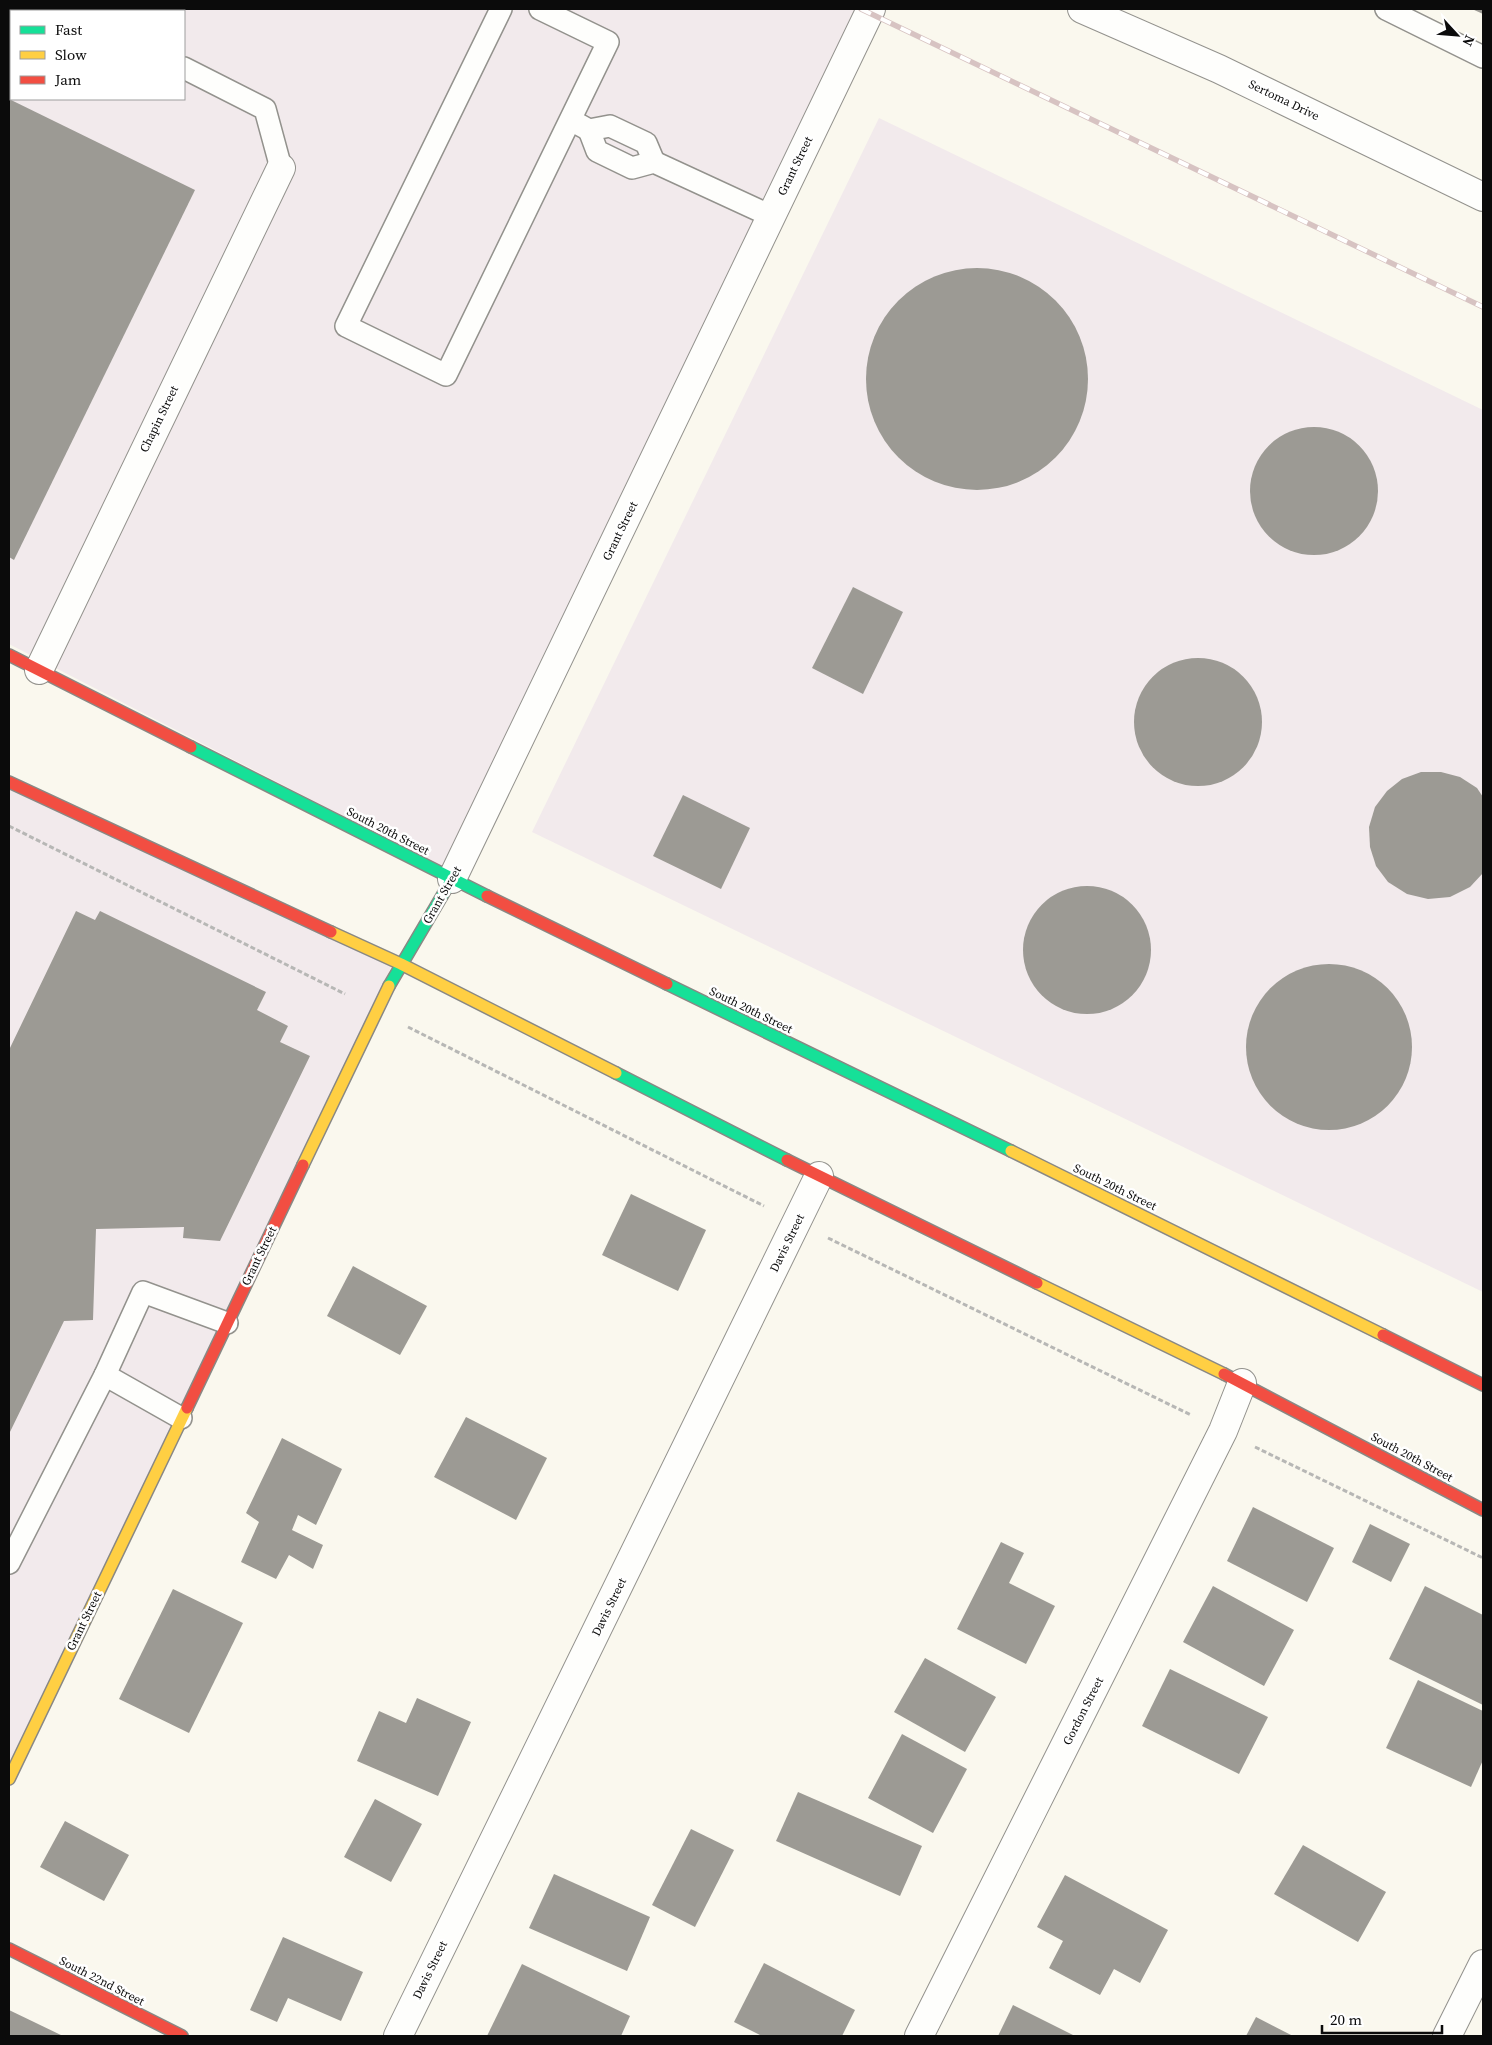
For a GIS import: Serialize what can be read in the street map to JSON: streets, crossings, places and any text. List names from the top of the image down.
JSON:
{
  "streets": {
    "main road": ["Grant Street", "South 20th Street", "South 22nd Street"],
    "street": [
      "Sertoma Drive",
      "Chapin Street",
      "Davis Street",
      "Gordon Street"
    ]
  },
  "crossings": [
    ["Grant Street", "South 20th Street"],
    ["Chapin Street", "South 20th Street"],
    ["South 20th Street", "Davis Street"],
    ["South 20th Street", "Gordon Street"]
  ],
  "legend": ["Fast", "Slow", "Jam"],
  "scale_bar": "20 m",
  "north": "bottom right"
}
